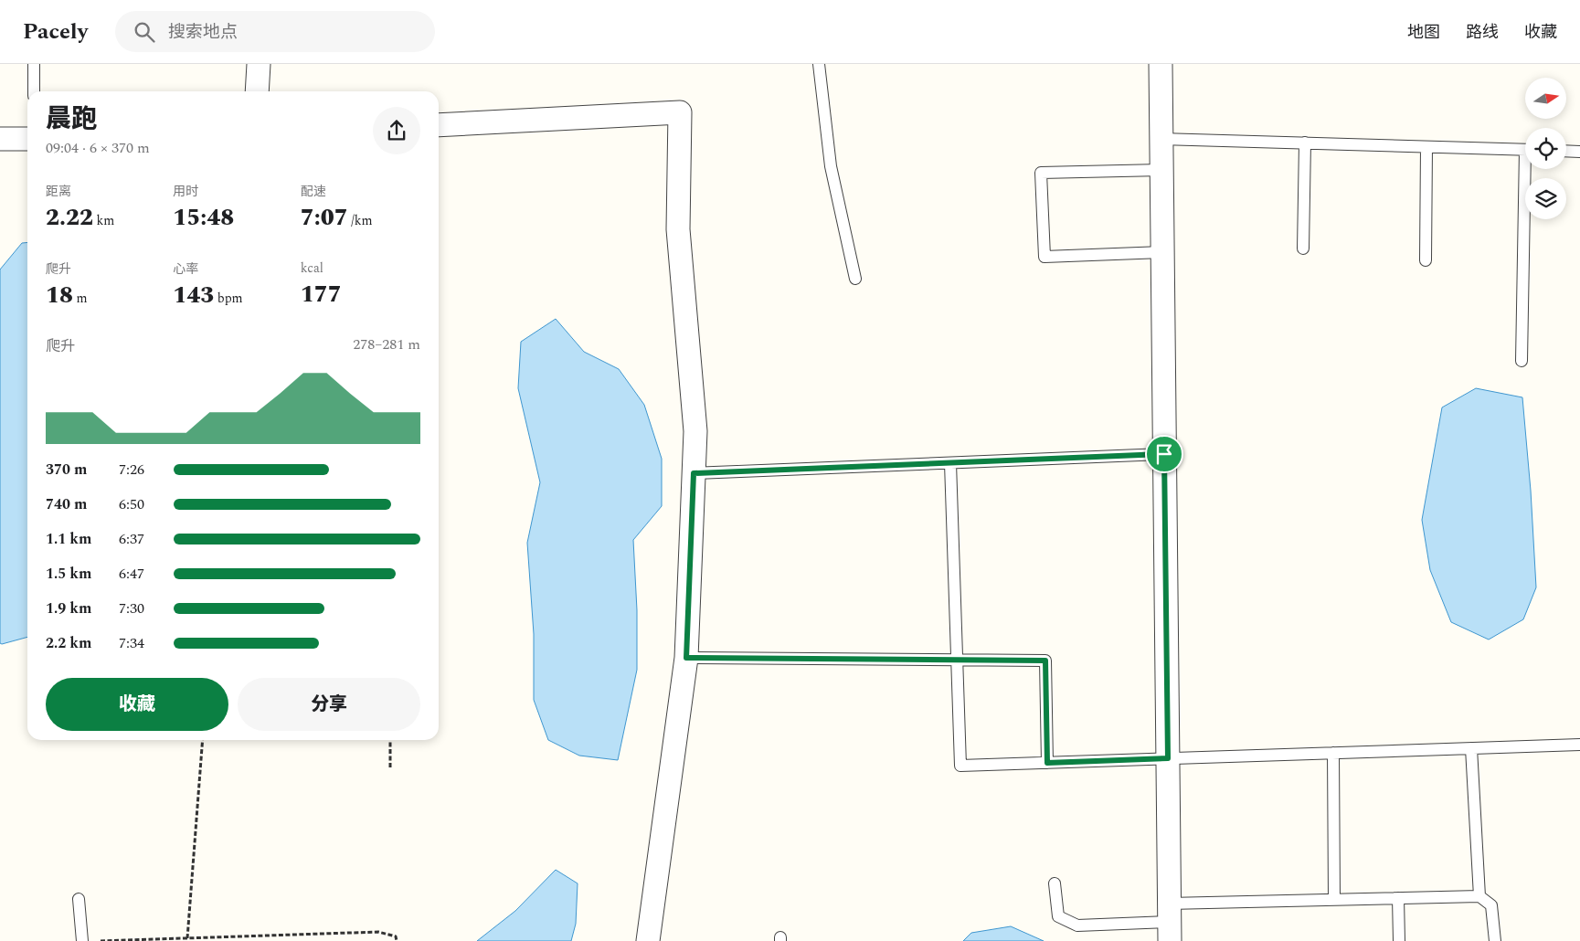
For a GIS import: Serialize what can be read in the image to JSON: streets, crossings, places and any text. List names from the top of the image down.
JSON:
{
  "north": "right",
  "page": {
    "header": "Pacely",
    "search": "搜索地点",
    "nav": ["地图", "路线", "收藏"],
    "heading": ["晨跑", "09:04 · 6 × 370 m"],
    "stats": [
      ["距离", "2.22 km"],
      ["用时", "15:48"],
      ["配速", "7:07 /km"],
      ["爬升", "18 m"],
      ["心率", "143 bpm"],
      ["kcal", "177"]
    ],
    "chart": ["爬升", "278–281 m"],
    "list": [
      {
        "name": "370 m",
        "note": "7:26"
      },
      {
        "name": "740 m",
        "note": "6:50"
      },
      {
        "name": "1.1 km",
        "note": "6:37"
      },
      {
        "name": "1.5 km",
        "note": "6:47"
      },
      {
        "name": "1.9 km",
        "note": "7:30"
      },
      {
        "name": "2.2 km",
        "note": "7:34"
      }
    ],
    "buttons": ["收藏", "分享"]
  }
}
